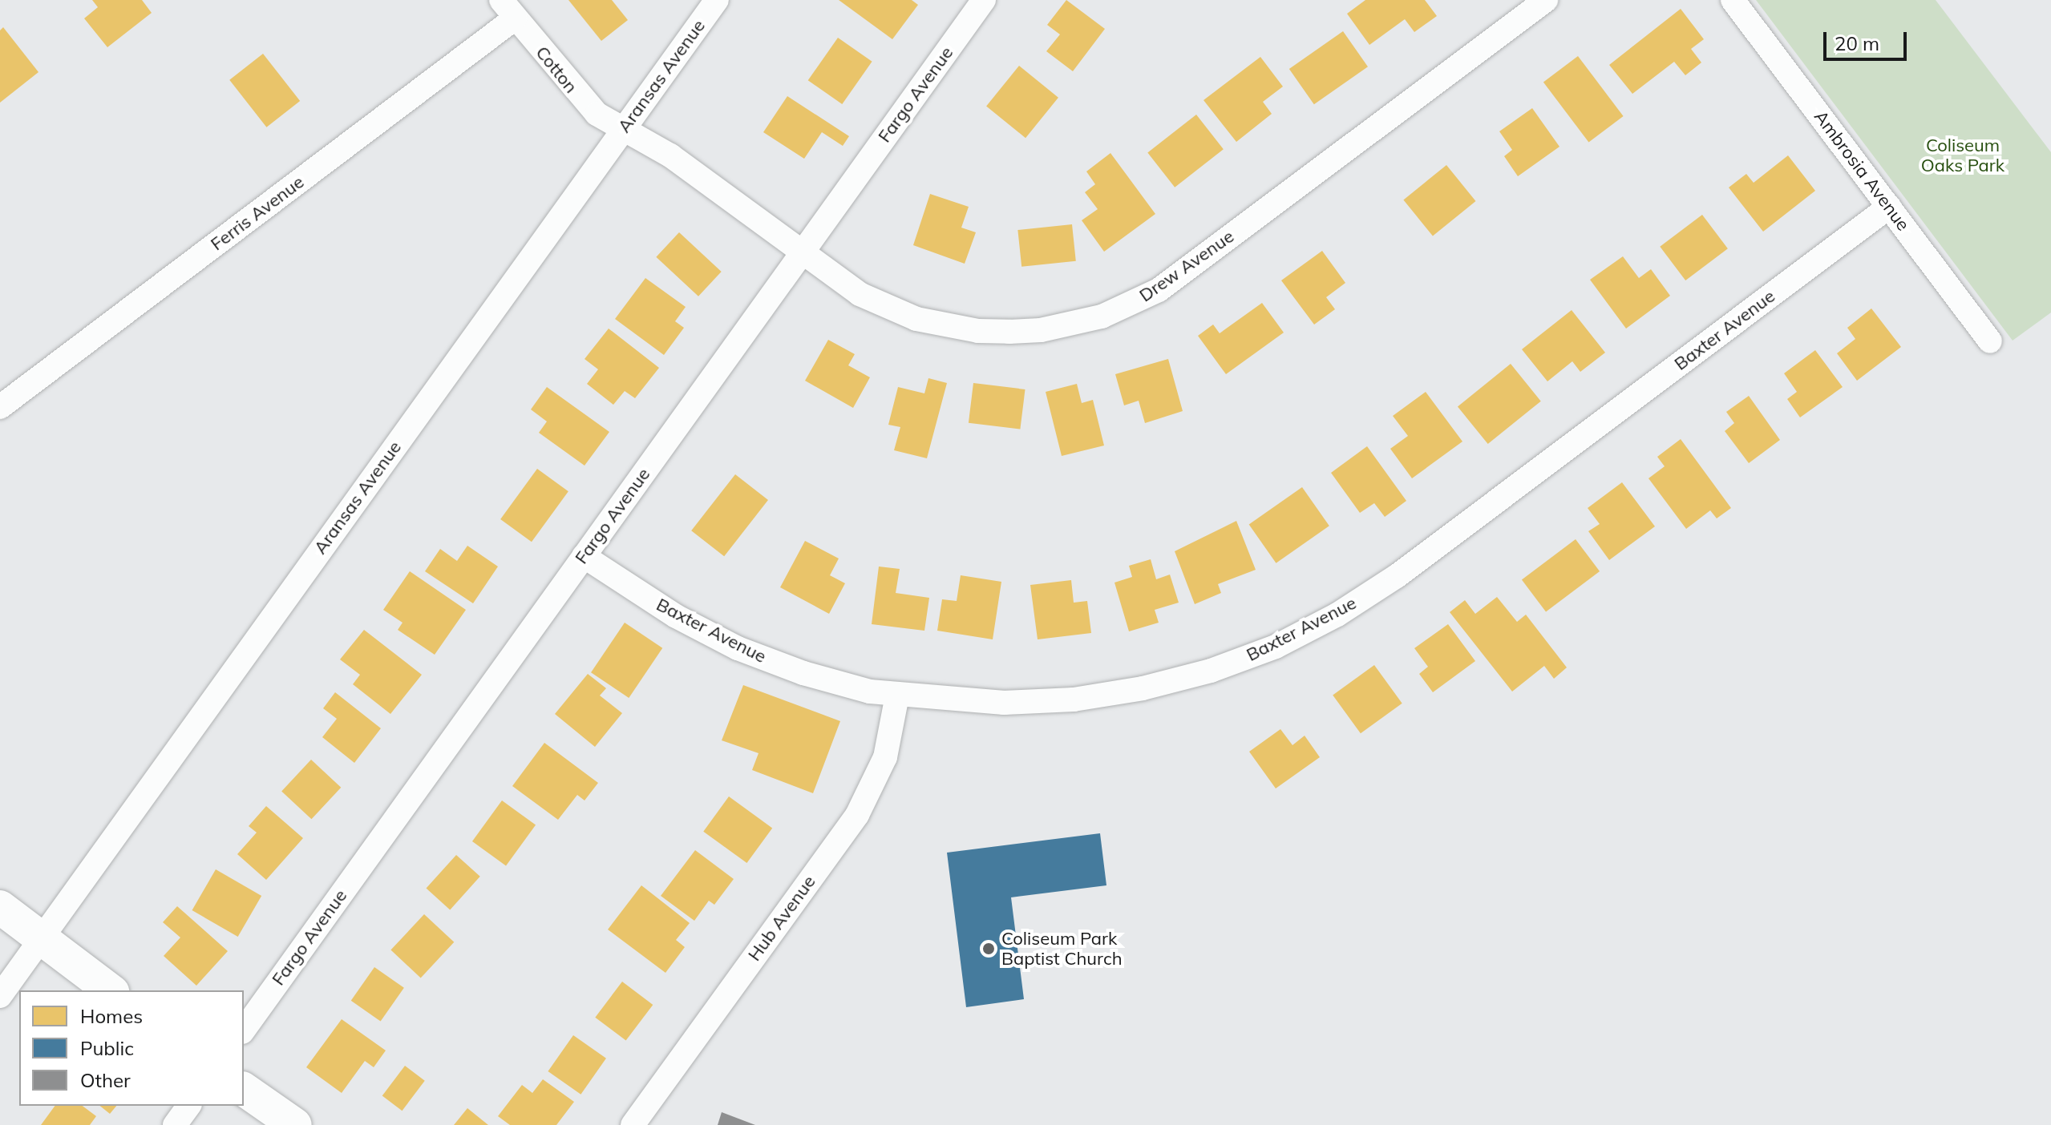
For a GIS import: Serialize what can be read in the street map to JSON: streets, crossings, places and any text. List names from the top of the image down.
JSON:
{
  "streets": {
    "street": [
      "Cotton",
      "Aransas Avenue",
      "Fargo Avenue",
      "Ambrosia Avenue",
      "Ferris Avenue",
      "Drew Avenue",
      "Baxter Avenue",
      "Hub Avenue"
    ]
  },
  "crossings": [
    ["Cotton", "Aransas Avenue"],
    ["Cotton", "Ferris Avenue"],
    ["Cotton", "Drew Avenue"],
    ["Aransas Avenue", "Drew Avenue"],
    ["Fargo Avenue", "Drew Avenue"],
    ["Fargo Avenue", "Baxter Avenue"],
    ["Ambrosia Avenue", "Baxter Avenue"],
    ["Baxter Avenue", "Hub Avenue"]
  ],
  "parks": ["Coliseum Oaks Park"],
  "places": ["Coliseum Park Baptist Church"],
  "legend": ["Homes", "Public", "Other"],
  "scale_bar": "20 m"
}
